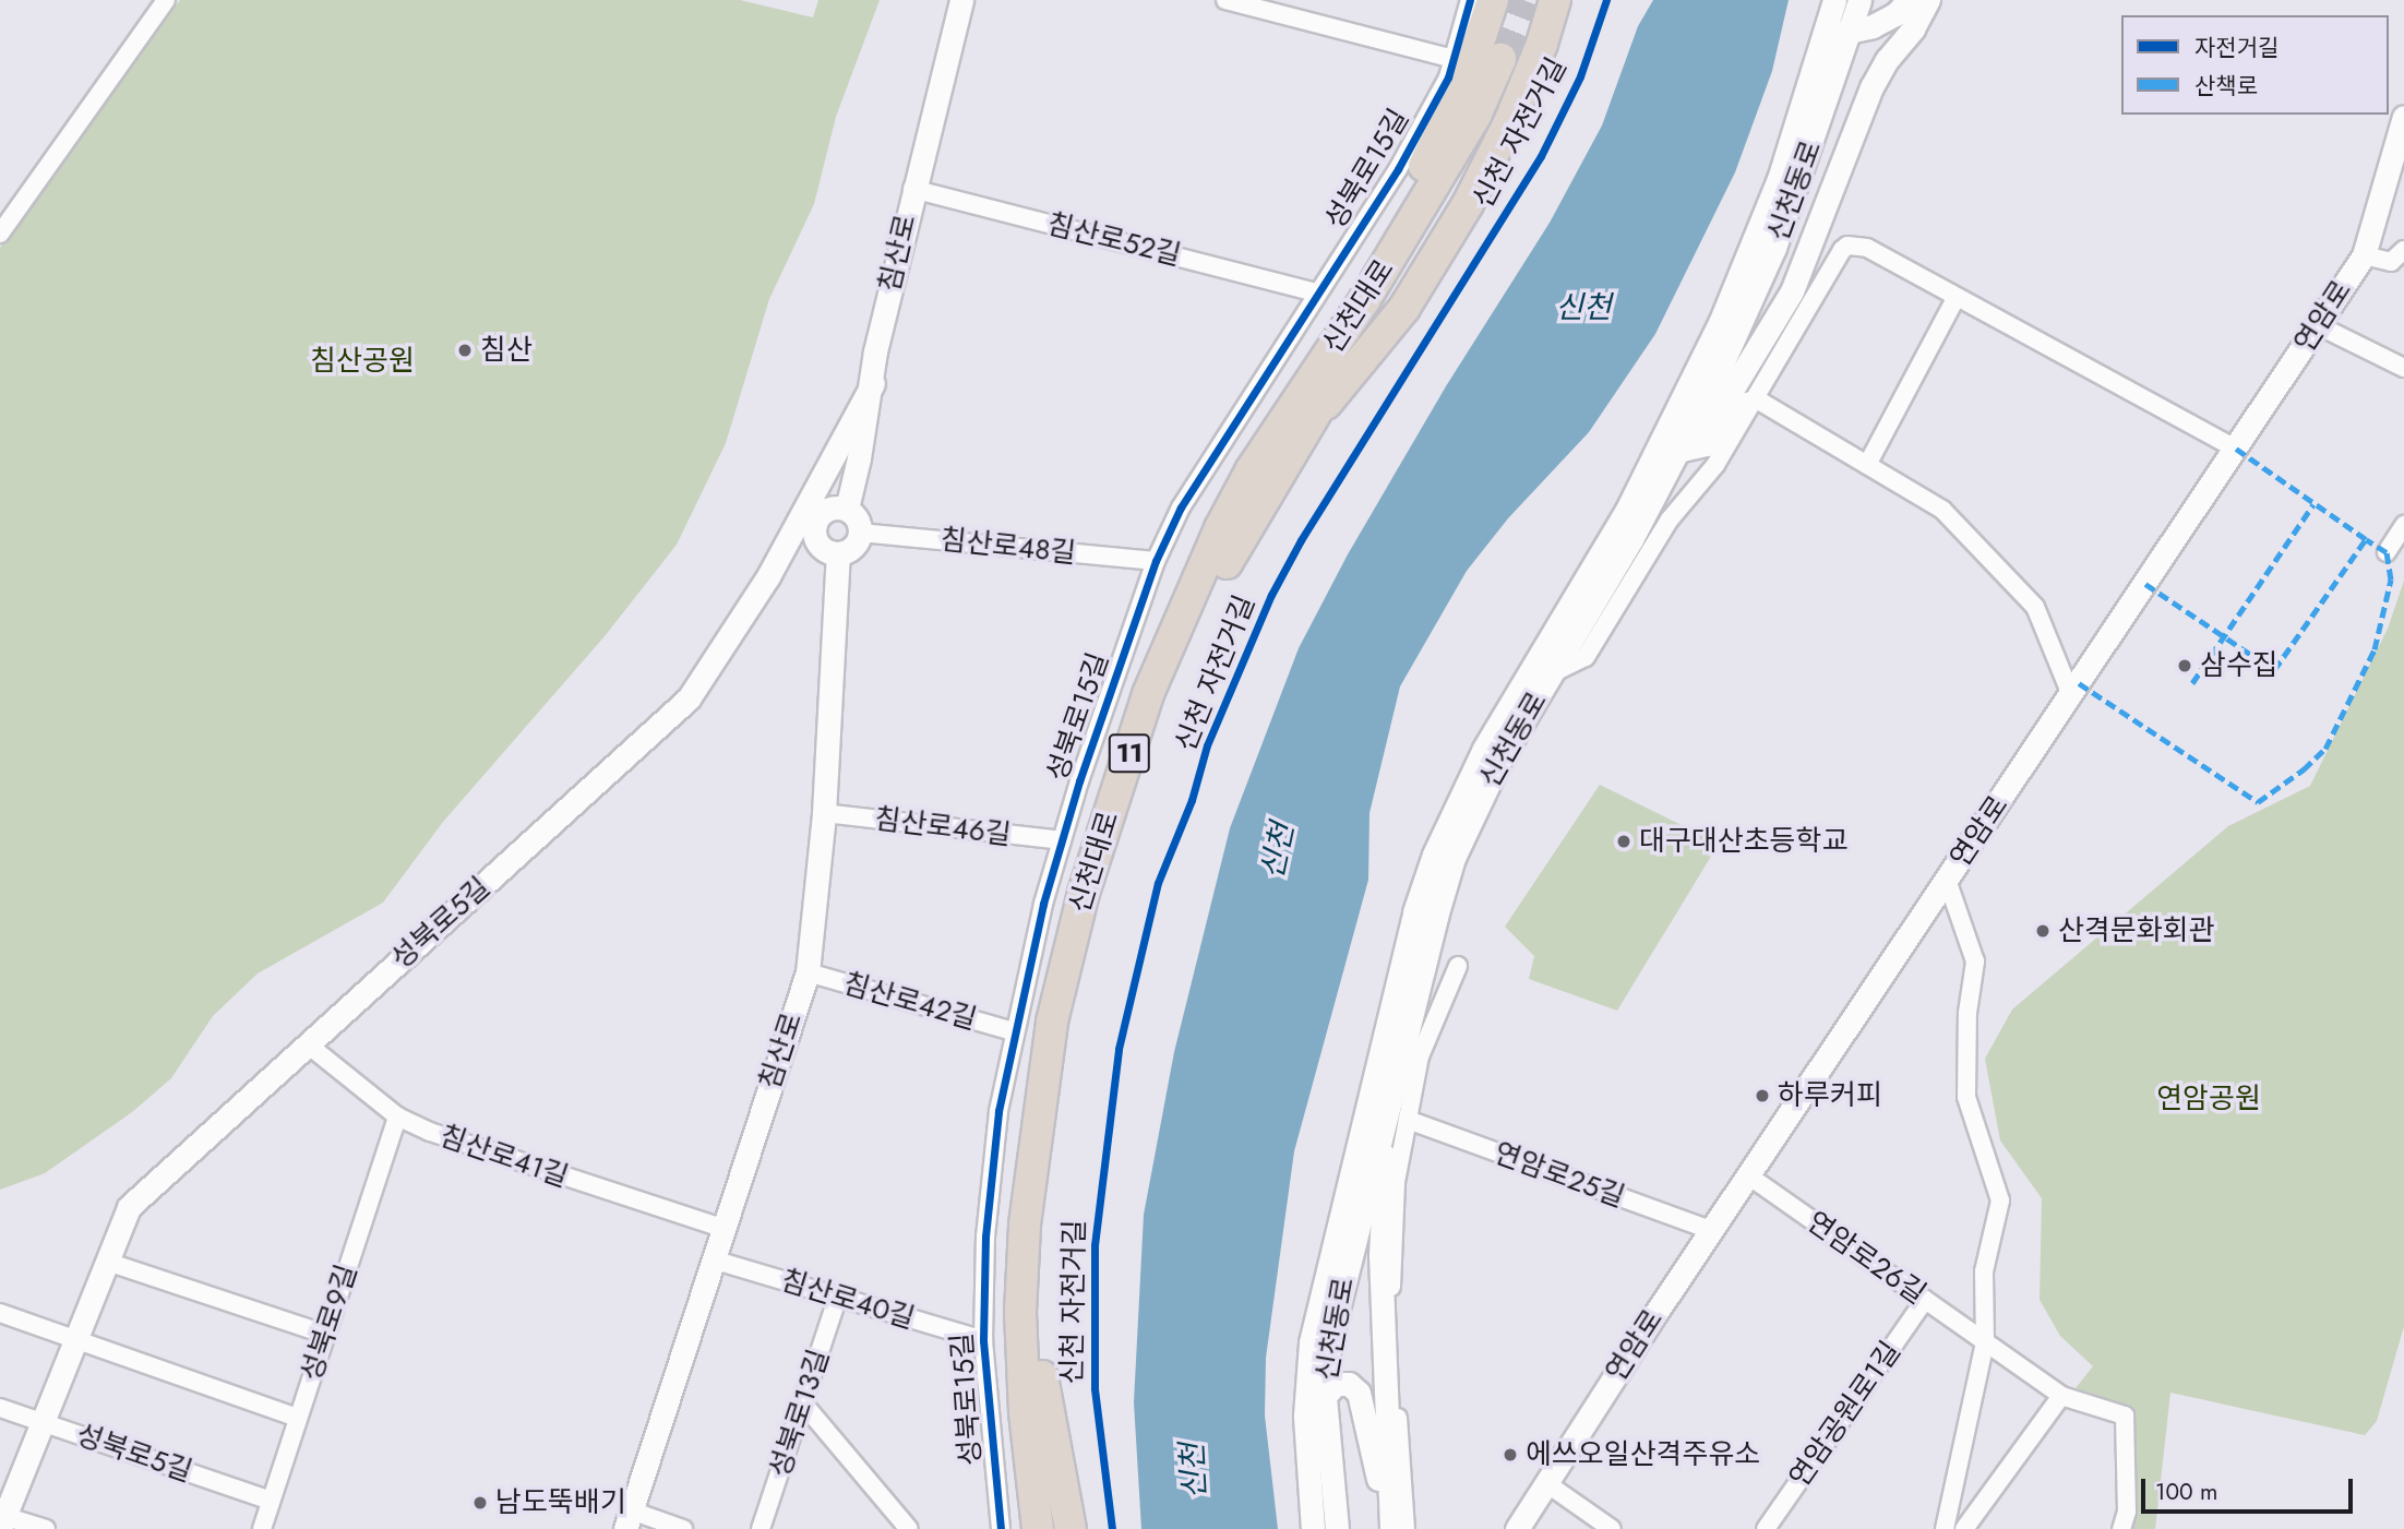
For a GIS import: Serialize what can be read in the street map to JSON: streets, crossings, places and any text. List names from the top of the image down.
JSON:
{
  "streets": {
    "highway": ["신천대로", "11"],
    "main road": [
      "신천동로",
      "침산로",
      "연암로",
      "성북로5길"
    ],
    "street": [
      "성북로15길",
      "침산로52길",
      "침산로48길",
      "침산로46길",
      "침산로42길",
      "침산로41길",
      "연암로25길",
      "연암로26길",
      "침산로40길",
      "성북로9길",
      "성북로13길",
      "연암공원로1길"
    ],
    "cycle path": ["신천 자전거길"]
  },
  "crossings": [
    ["성북로15길", "침산로52길"],
    ["성북로15길", "침산로48길"],
    ["성북로15길", "침산로46길"],
    ["성북로15길", "침산로42길"],
    ["성북로15길", "침산로40길"],
    ["침산로52길", "침산로"],
    ["침산로", "침산로48길"],
    ["침산로", "침산로46길"],
    ["침산로", "침산로42길"],
    ["침산로", "침산로41길"],
    ["침산로", "침산로40길"],
    ["연암로", "연암로25길"],
    ["연암로", "연암로26길"],
    ["성북로5길", "침산로41길"],
    ["성북로5길", "성북로9길"],
    ["침산로41길", "성북로9길"],
    ["연암로26길", "연암공원로1길"],
    ["침산로40길", "성북로13길"]
  ],
  "water": ["신천"],
  "parks": ["침산공원", "연암공원"],
  "places": [
    "침산",
    "삼수집",
    "대구대산초등학교",
    "산격문화회관",
    "하루커피",
    "에쓰오일산격주유소",
    "남도뚝배기"
  ],
  "legend": ["자전거길", "산책로"],
  "scale_bar": "100 m"
}
